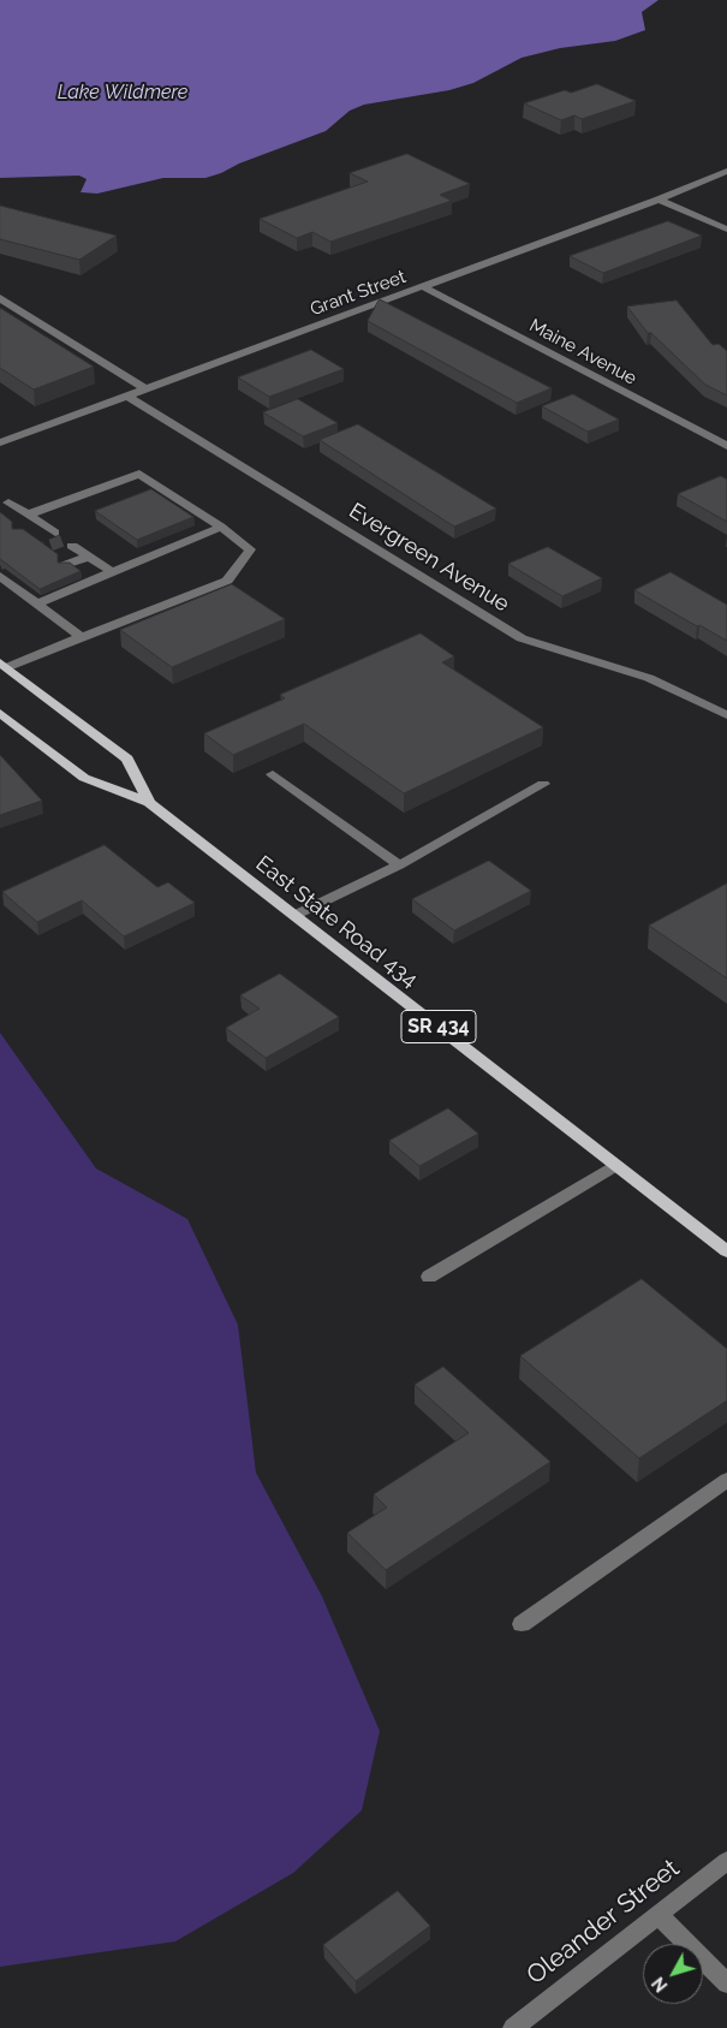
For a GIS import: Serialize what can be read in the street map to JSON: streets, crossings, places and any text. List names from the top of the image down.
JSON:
{
  "streets": {
    "main road": ["East State Road 434", "SR 434"],
    "street": [
      "Grant Street",
      "Maine Avenue",
      "Evergreen Avenue",
      "Oleander Street"
    ]
  },
  "crossings": [
    ["Grant Street", "Maine Avenue"],
    ["Grant Street", "Evergreen Avenue"],
    ["East State Road 434", "SR 434"]
  ],
  "water": ["Lake Wildmere"],
  "north": "bottom left"
}
